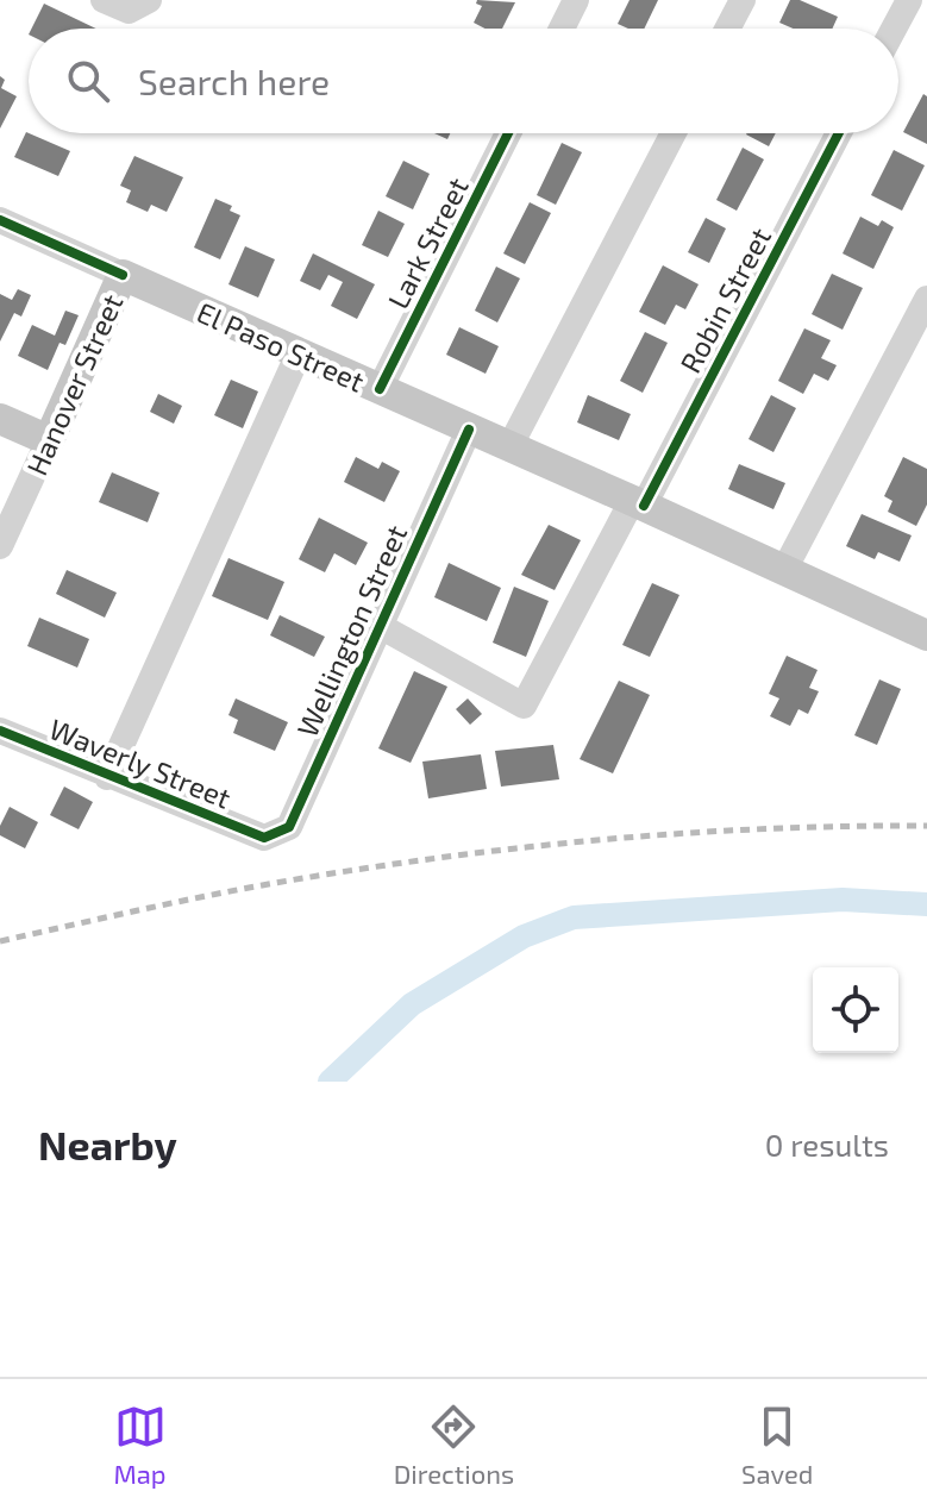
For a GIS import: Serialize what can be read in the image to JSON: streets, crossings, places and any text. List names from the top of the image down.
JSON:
{
  "streets": {
    "main road": ["El Paso Street", "Hanover Street"],
    "street": [
      "Lark Street",
      "Robin Street",
      "Wellington Street",
      "Waverly Street"
    ]
  },
  "crossings": [
    ["Lark Street", "El Paso Street"],
    ["Robin Street", "El Paso Street"],
    ["Robin Street", "Wellington Street"],
    ["El Paso Street", "Hanover Street"],
    ["El Paso Street", "Wellington Street"],
    ["Wellington Street", "Waverly Street"]
  ],
  "page": {
    "search": "Search here",
    "heading": ["Nearby", "0 results"],
    "nav": ["Map", "Directions", "Saved"]
  }
}
